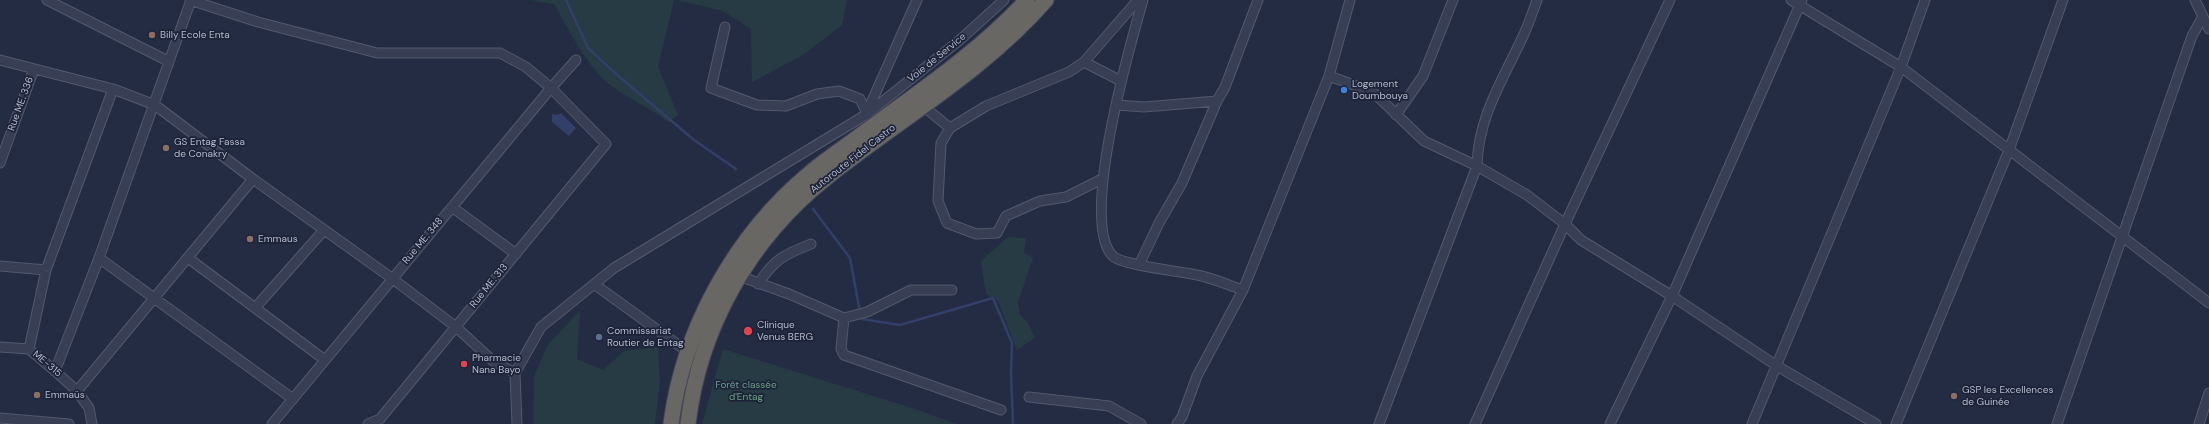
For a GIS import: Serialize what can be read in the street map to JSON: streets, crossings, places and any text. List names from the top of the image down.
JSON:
{
  "streets": {
    "highway": ["Autoroute Fidel Castro"],
    "street": [
      "Voie de Service",
      "Rue ME. 336",
      "Rue ME. 348",
      "Rue ME. 313",
      "ME-315"
    ]
  },
  "crossings": [
    ["Voie de Service", "Autoroute Fidel Castro"],
    ["Rue ME. 348", "Rue ME. 313"]
  ],
  "parks": ["Forêt classée d'Entag"],
  "places": [
    "Billy Ecole Enta",
    "Logement Doumbouya",
    "GS Entag Fassa de Conakry",
    "Emmaus",
    "Clinique Venus BERG",
    "Commissariat Routier de Entag",
    "Pharmacie Nana Bayo",
    "Emmaüs",
    "GSP les Excellences de Guinée"
  ]
}
